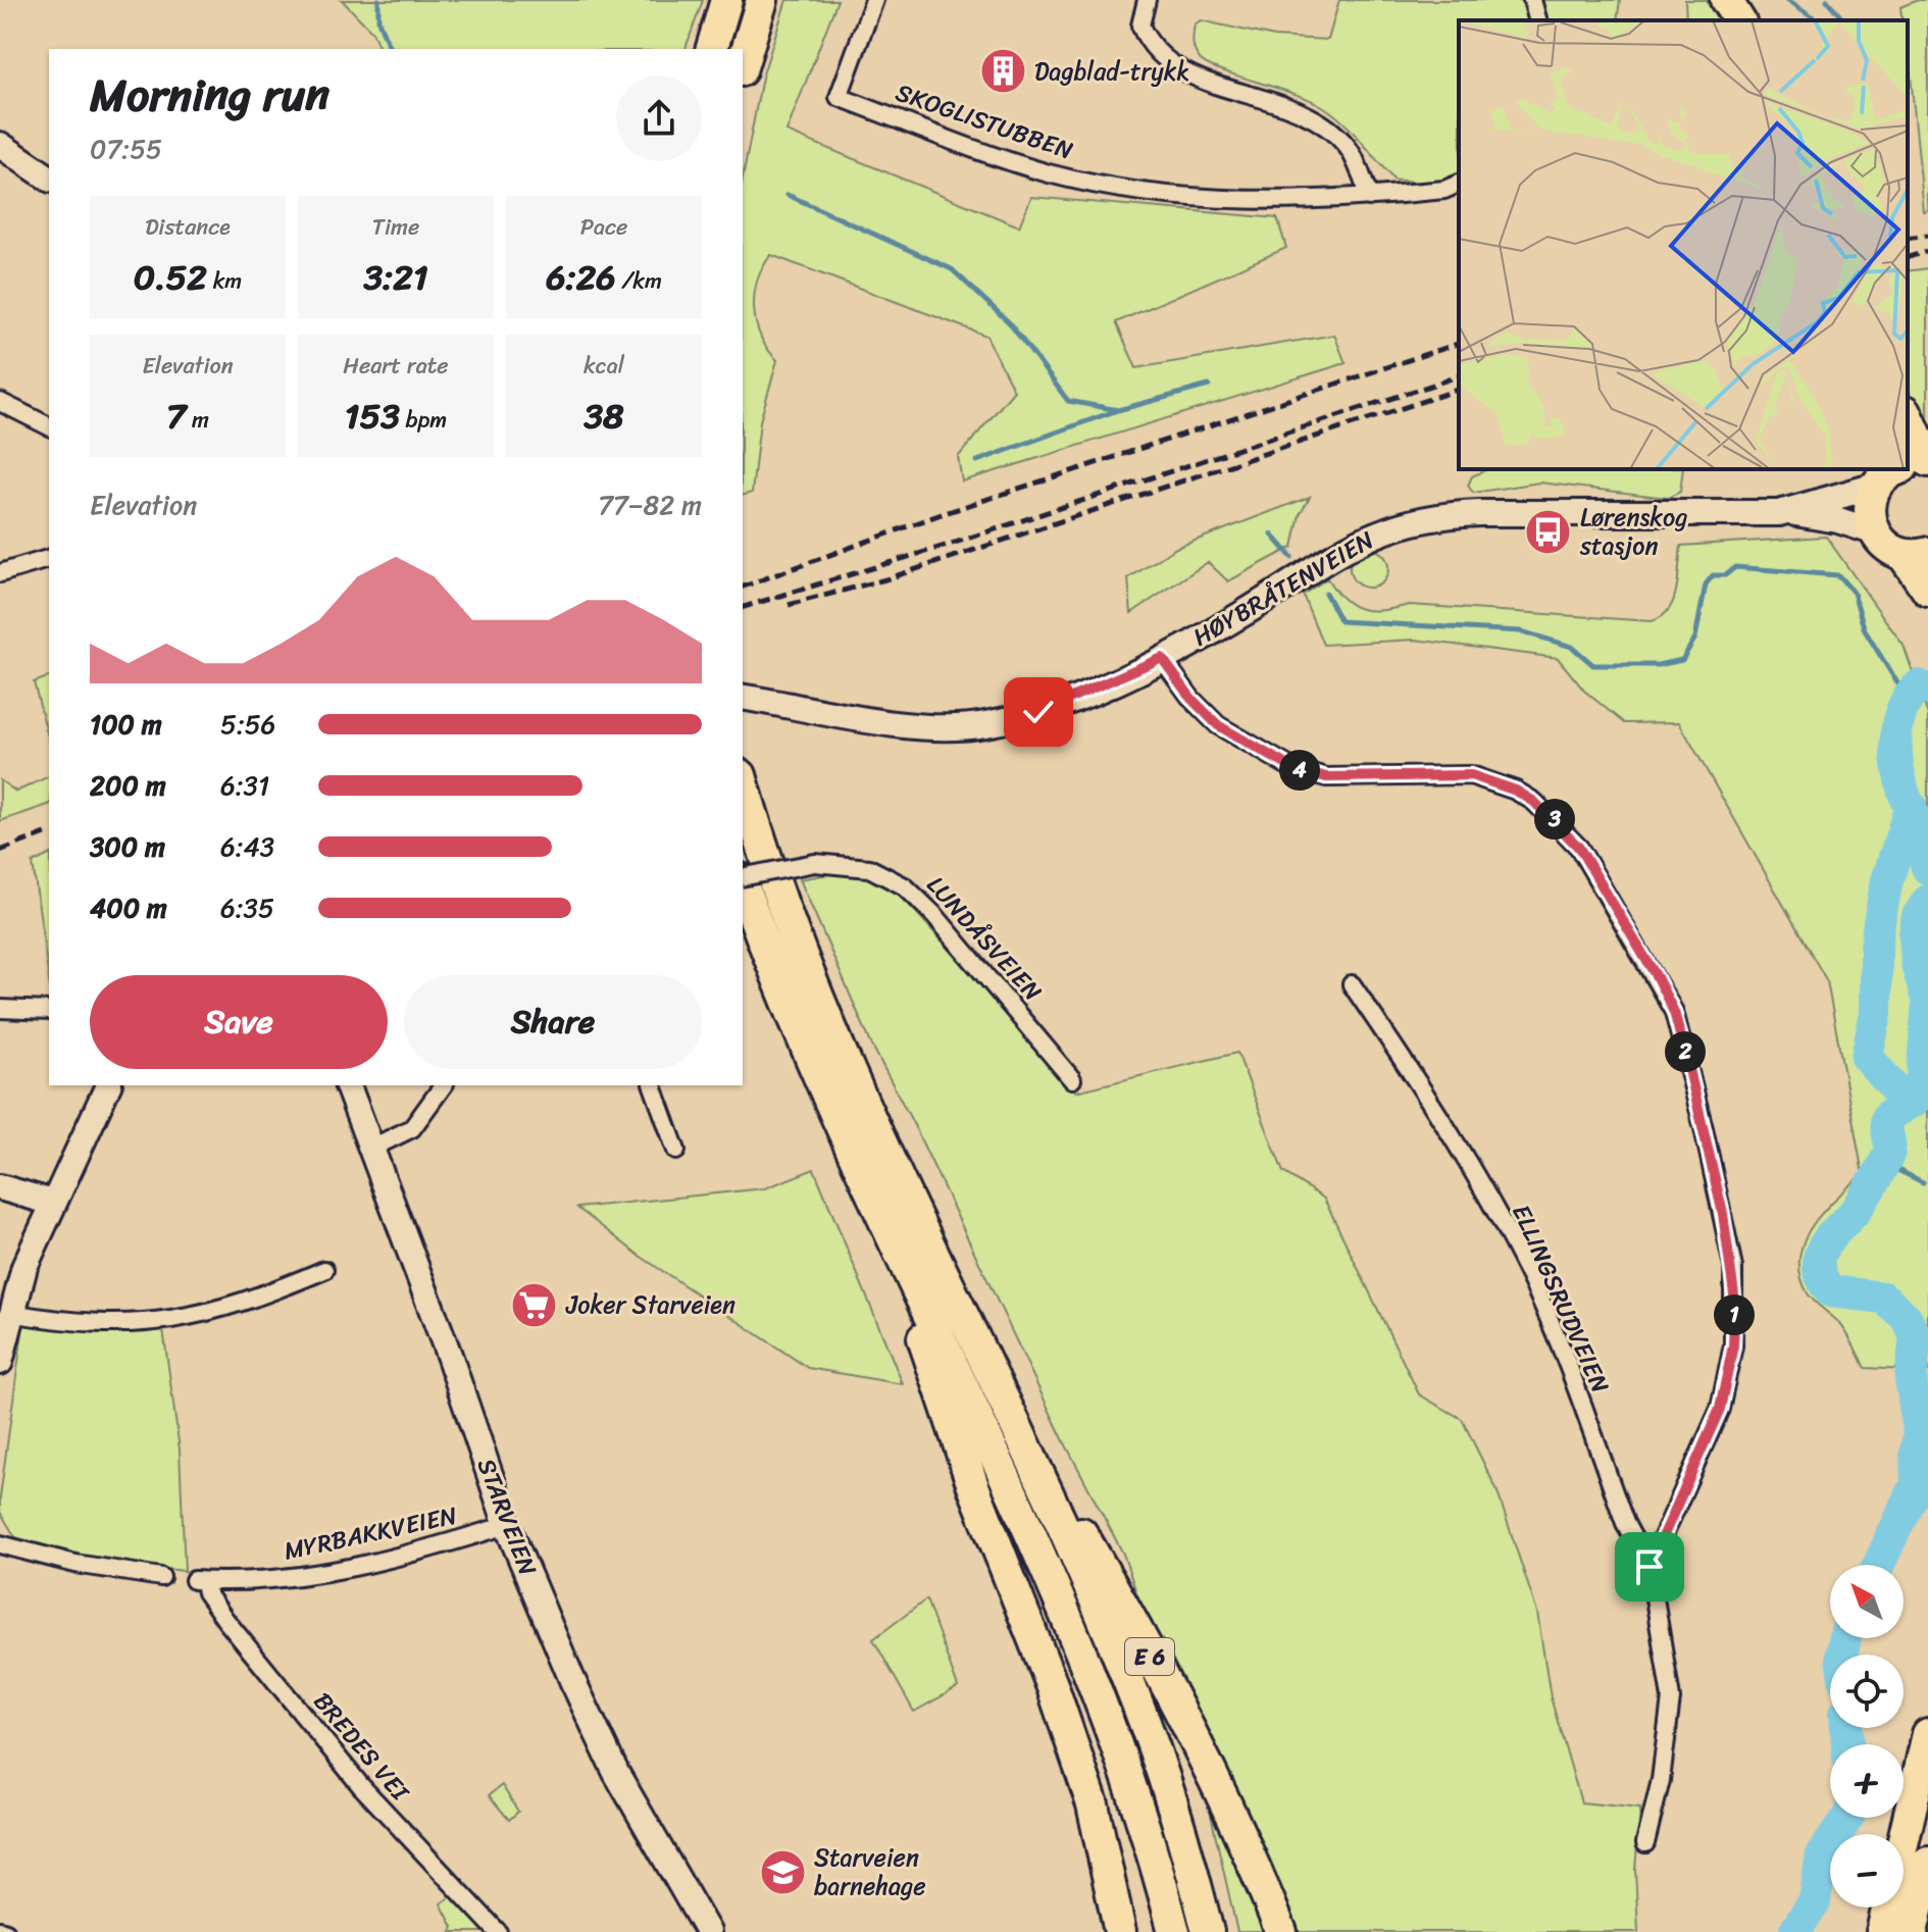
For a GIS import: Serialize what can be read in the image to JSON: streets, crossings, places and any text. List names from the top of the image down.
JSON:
{
  "streets": {
    "highway": ["E 6"],
    "street": [
      "SKOGLISTUBBEN",
      "HØYBRÅTENVEIEN",
      "LUNDÅSVEIEN",
      "ELLINGSRUDVEIEN",
      "STARVEIEN",
      "MYRBAKKVEIEN",
      "BREDES VEI"
    ]
  },
  "crossings": [
    ["STARVEIEN", "MYRBAKKVEIEN"],
    ["MYRBAKKVEIEN", "BREDES VEI"]
  ],
  "places": {
    "building": ["Dagblad-trykk"],
    "bus stop": ["Lørenskog stasjon"],
    "supermarket": ["Joker Starveien"],
    "school or university": ["Starveien barnehage"]
  },
  "north": "top left",
  "page": {
    "heading": ["Morning run", "07:55"],
    "stats": [
      ["Distance", "0.52 km"],
      ["Time", "3:21"],
      ["Pace", "6:26 /km"],
      ["Elevation", "7 m"],
      ["Heart rate", "153 bpm"],
      ["kcal", "38"]
    ],
    "chart": ["Elevation", "77–82 m"],
    "list": [
      {
        "name": "100 m",
        "note": "5:56"
      },
      {
        "name": "200 m",
        "note": "6:31"
      },
      {
        "name": "300 m",
        "note": "6:43"
      },
      {
        "name": "400 m",
        "note": "6:35"
      }
    ],
    "pins": [
      "4",
      "3",
      "2",
      "1"
    ],
    "buttons": ["Save", "Share"],
    "map_buttons": ["+", "−"]
  }
}
